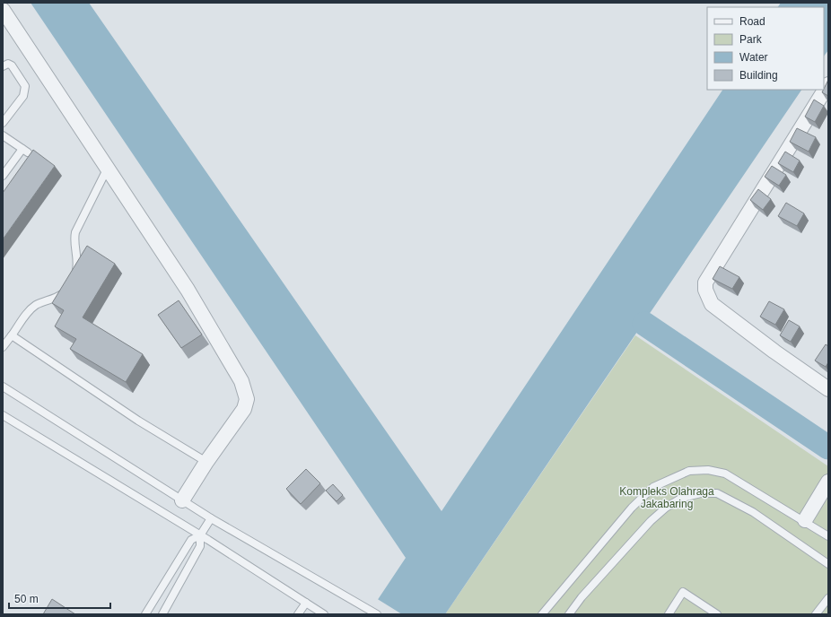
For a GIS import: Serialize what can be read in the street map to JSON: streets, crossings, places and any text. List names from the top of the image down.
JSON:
{
  "parks": ["Kompleks Olahraga Jakabaring"],
  "legend": [
    "Road",
    "Park",
    "Water",
    "Building"
  ],
  "scale_bar": "50 m"
}
